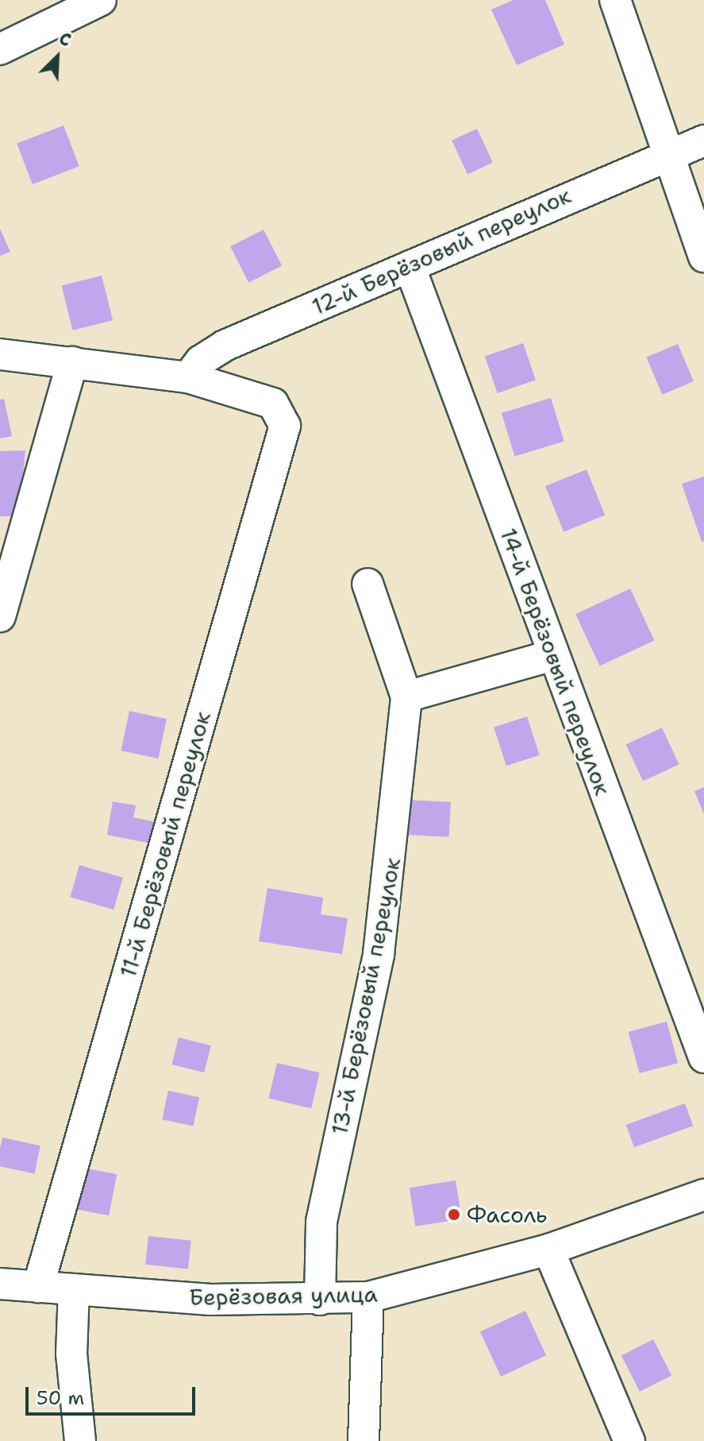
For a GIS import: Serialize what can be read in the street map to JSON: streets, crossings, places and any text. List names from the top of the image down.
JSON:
{
  "streets": {
    "street": [
      "12-й Берёзовый переулок",
      "14-й Берёзовый переулок",
      "11-й Берёзовый переулок",
      "13-й Берёзовый переулок",
      "Берёзовая улица"
    ]
  },
  "crossings": [
    ["12-й Берёзовый переулок", "14-й Берёзовый переулок"],
    ["12-й Берёзовый переулок", "11-й Берёзовый переулок"],
    ["11-й Берёзовый переулок", "Берёзовая улица"],
    ["13-й Берёзовый переулок", "Берёзовая улица"]
  ],
  "places": ["Фасоль"],
  "scale_bar": "50 m",
  "north": "top right"
}
